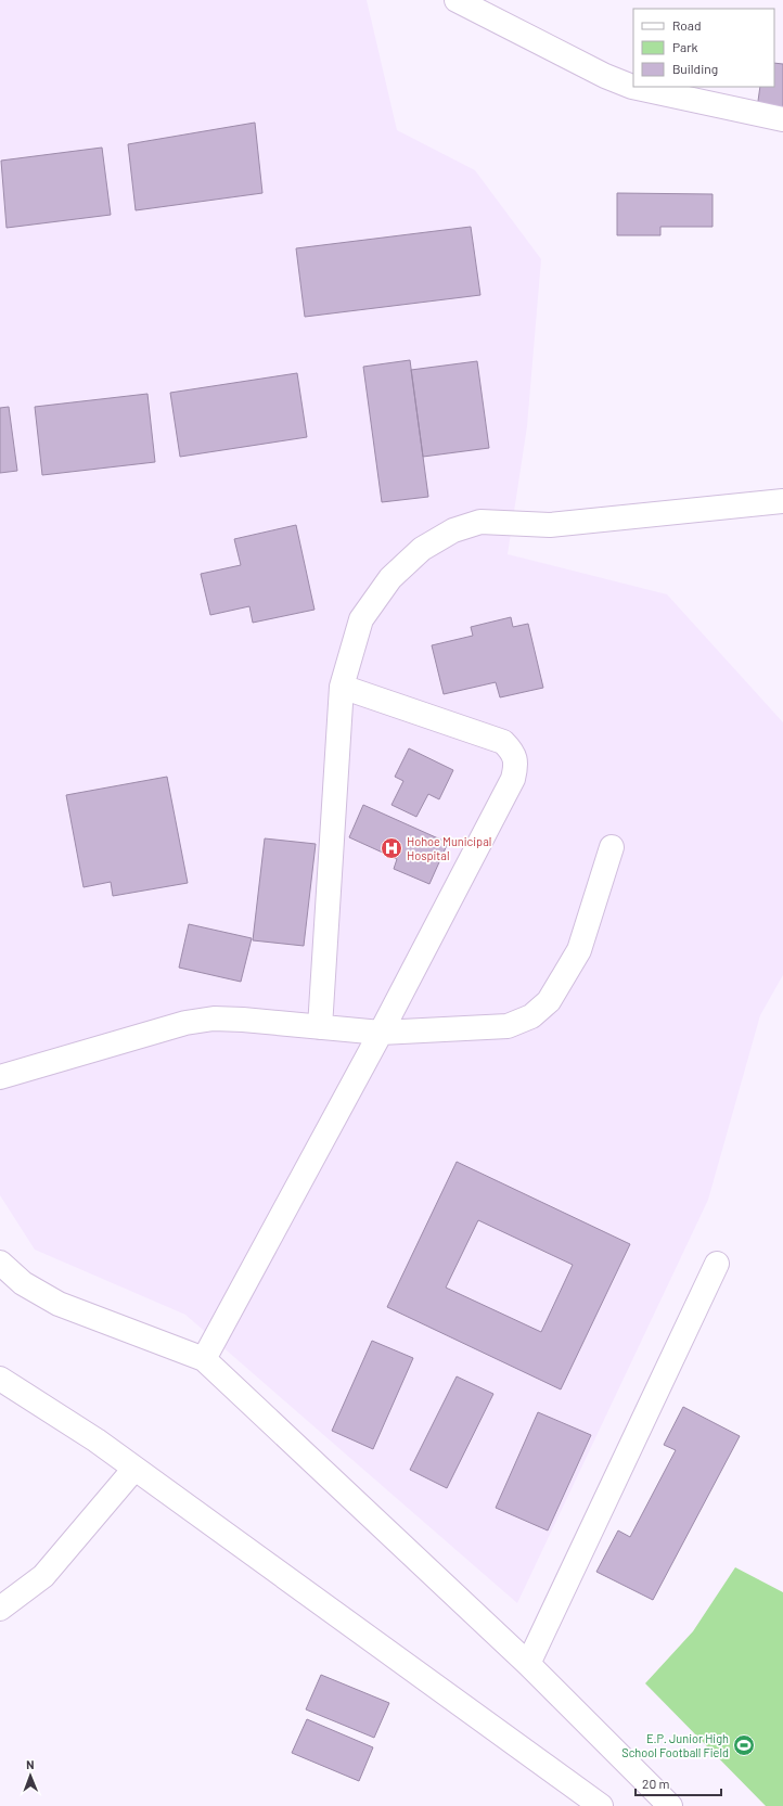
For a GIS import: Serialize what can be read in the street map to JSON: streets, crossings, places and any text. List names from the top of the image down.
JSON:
{
  "places": {
    "hospital": ["Hohoe Municipal Hospital"],
    "sports": ["E.P. Junior High School Football Field"]
  },
  "legend": ["Road", "Park", "Building"],
  "scale_bar": "20 m",
  "north": "top"
}
